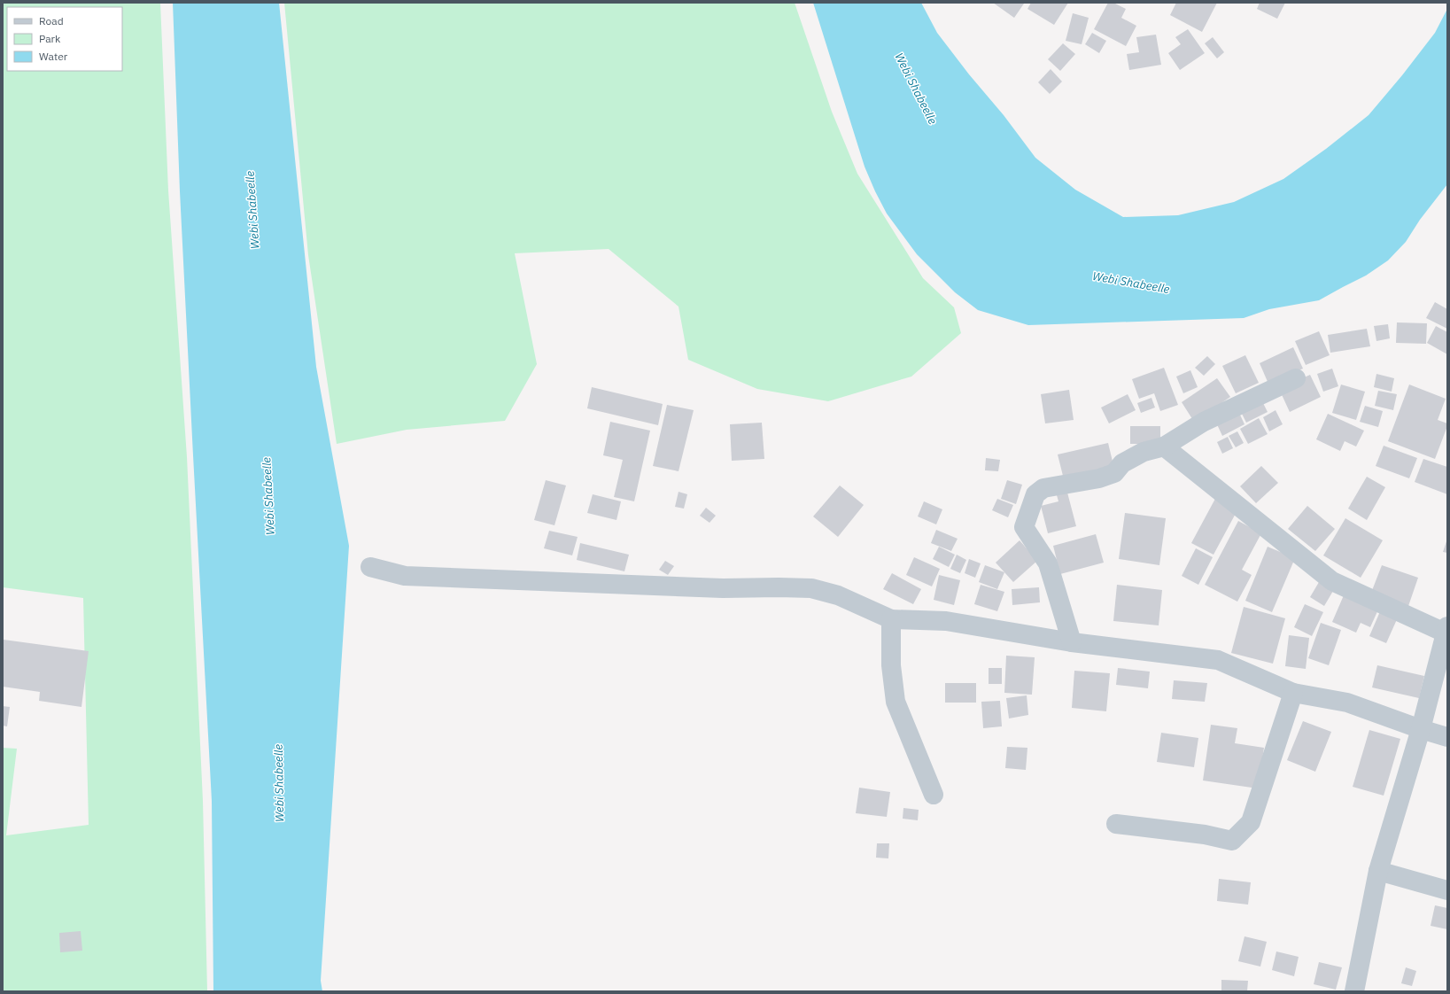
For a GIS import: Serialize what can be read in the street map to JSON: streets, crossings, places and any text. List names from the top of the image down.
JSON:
{
  "water": ["Webi Shabeelle"],
  "legend": ["Road", "Park", "Water"]
}
